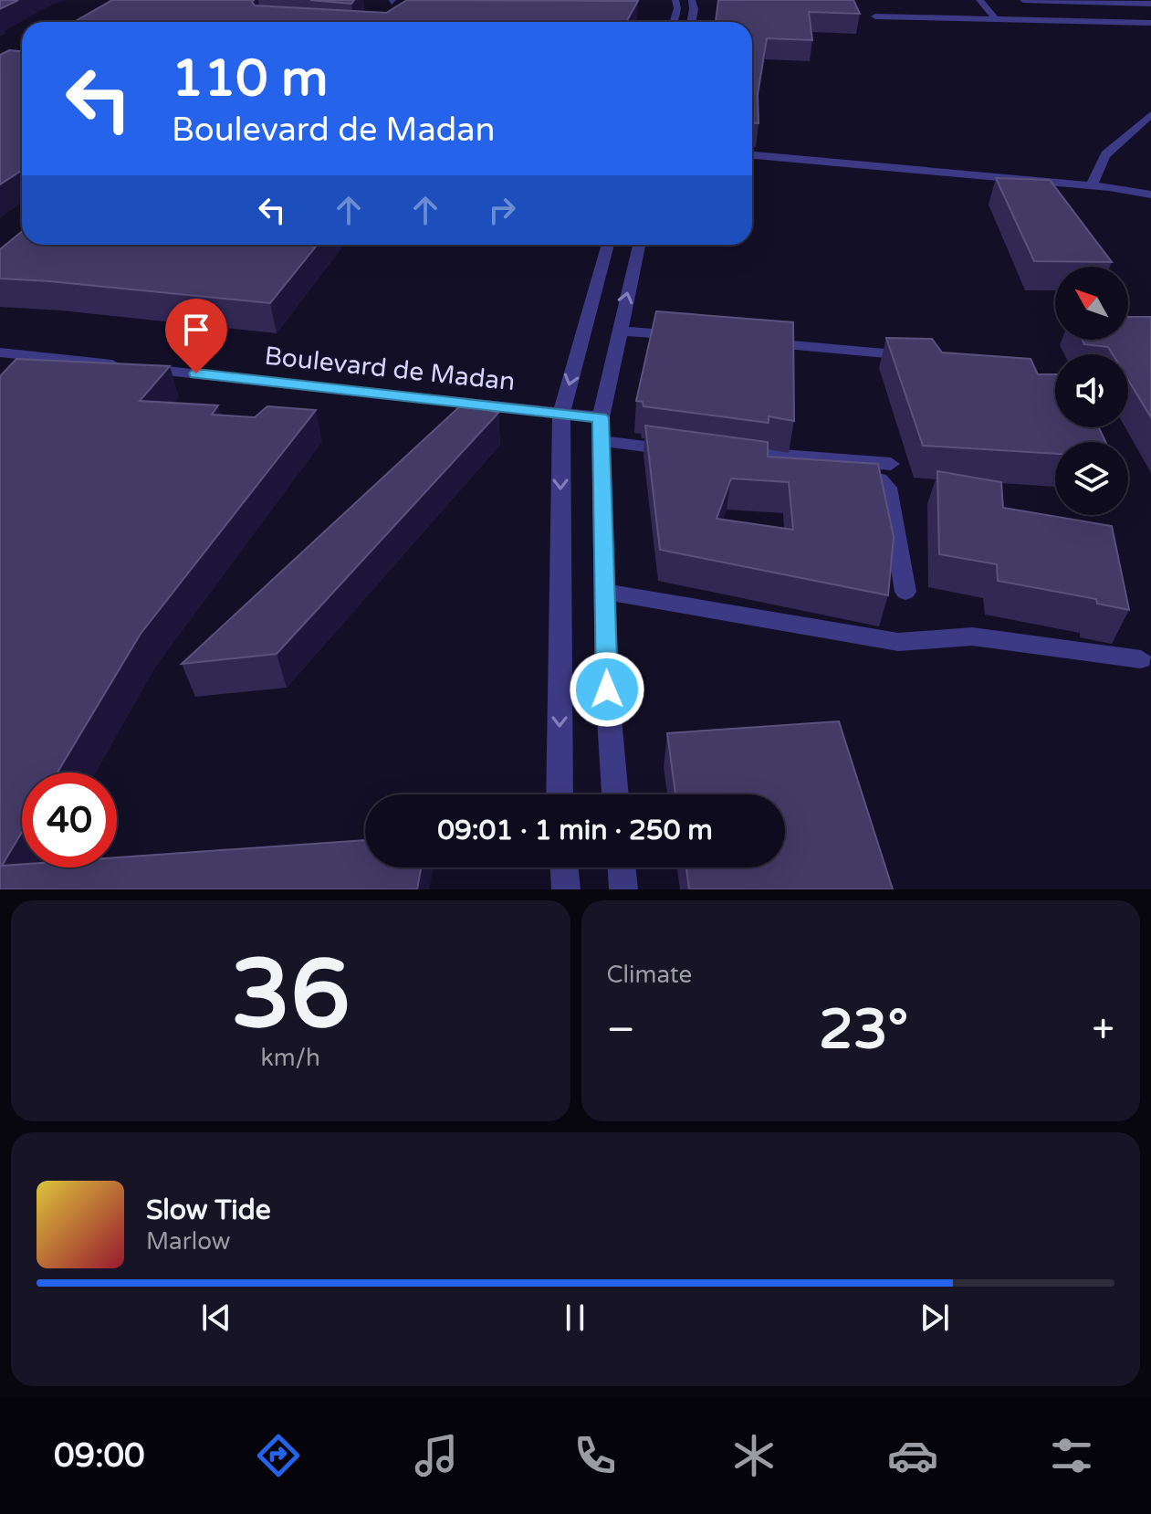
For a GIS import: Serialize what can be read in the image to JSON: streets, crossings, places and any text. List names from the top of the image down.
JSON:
{
  "streets": {
    "street": ["Boulevard de Madan"]
  },
  "north": "top left",
  "page": {
    "turn": ["110 m", "Boulevard de Madan"],
    "limit": "40",
    "trip": "09:01 · 1 min · 250 m",
    "tile": [
      ["36", "km/h"],
      "Climate"
    ],
    "heat": ["−", "23°", "+"],
    "song": ["Slow Tide", "Marlow"],
    "tabs": "09:00"
  }
}
